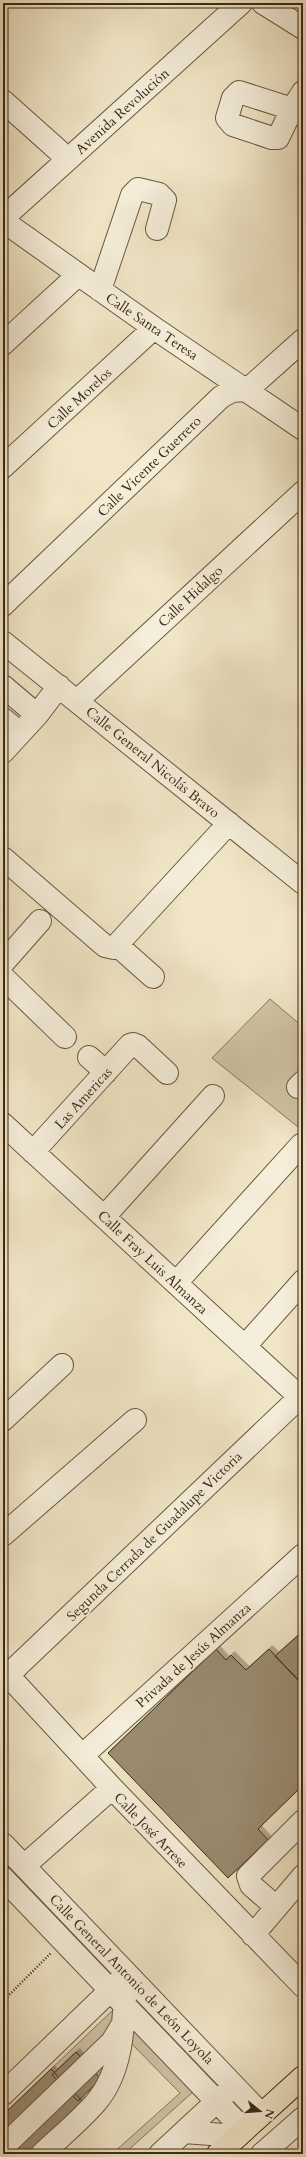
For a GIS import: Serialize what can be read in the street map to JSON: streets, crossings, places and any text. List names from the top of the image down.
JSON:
{
  "streets": {
    "street": [
      "Avenida Revolución",
      "Calle Santa Teresa",
      "Calle Morelos",
      "Calle Vicente Guerrero",
      "Calle Hidalgo",
      "Calle General Nicolás Bravo",
      "Las Americas",
      "Calle Fray Luis Almanza",
      "Segunda Cerrada de Guadalupe Victoria",
      "Privada de Jesús Almanza",
      "Calle José Arrese",
      "Calle General Antonio de León Loyola"
    ]
  },
  "crossings": [
    ["Avenida Revolución", "Calle Santa Teresa"],
    ["Calle Santa Teresa", "Calle Morelos"],
    ["Calle Santa Teresa", "Calle Vicente Guerrero"],
    ["Calle Hidalgo", "Calle General Nicolás Bravo"],
    ["Las Americas", "Calle Fray Luis Almanza"],
    ["Calle Fray Luis Almanza", "Segunda Cerrada de Guadalupe Victoria"],
    ["Segunda Cerrada de Guadalupe Victoria", "Calle José Arrese"],
    ["Privada de Jesús Almanza", "Calle José Arrese"]
  ],
  "north": "right"
}
